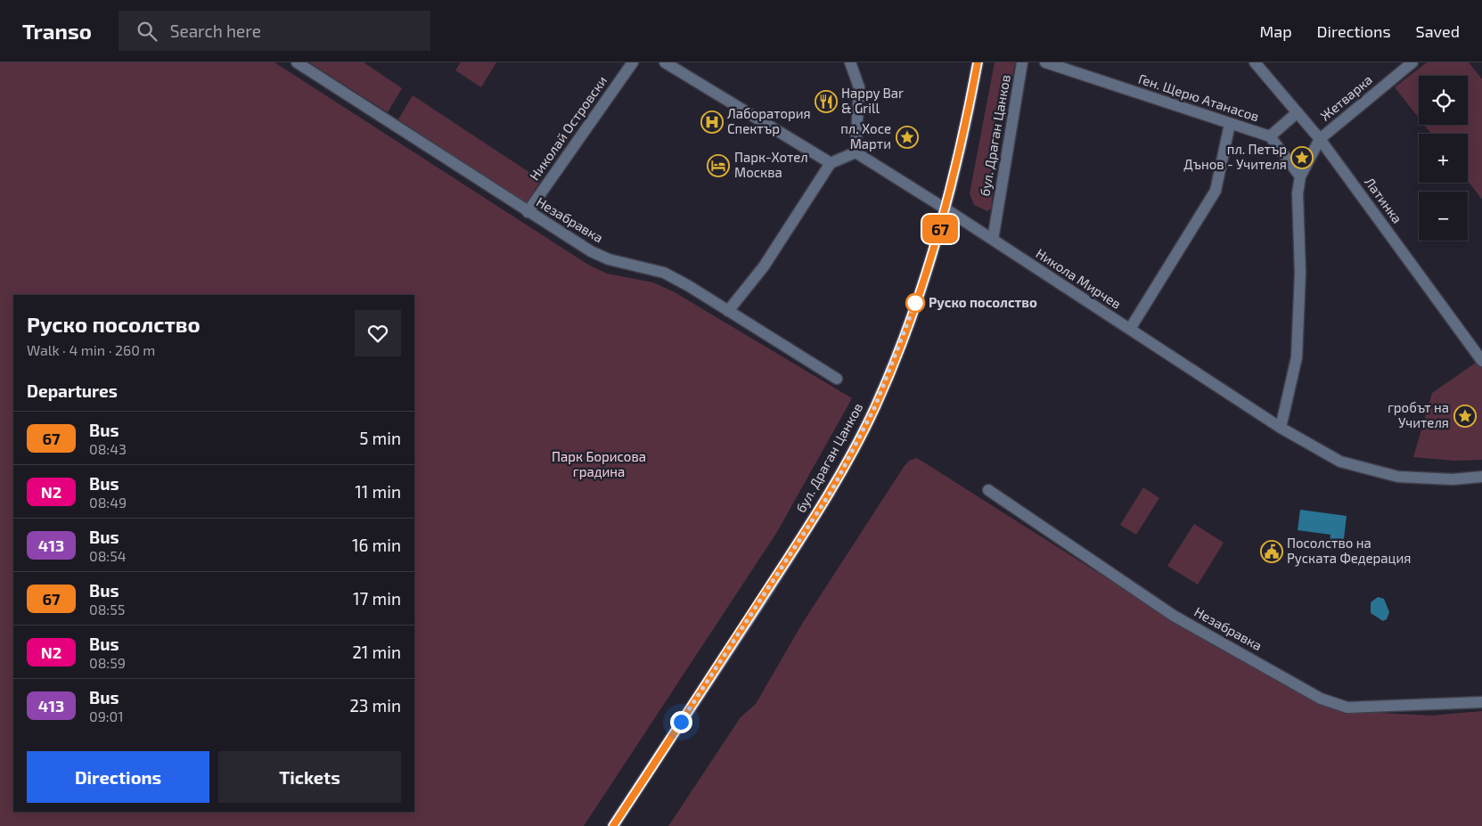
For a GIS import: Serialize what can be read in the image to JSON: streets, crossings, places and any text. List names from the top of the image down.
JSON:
{
  "streets": {
    "main road": ["бул. Драган Цанков"],
    "street": [
      "Ген. Щерю Атанасов",
      "Жетварка",
      "Николай Островски",
      "Латинка",
      "Незабравка",
      "Никола Мирчев"
    ]
  },
  "crossings": [
    ["Жетварка", "Латинка"],
    ["Николай Островски", "Незабравка"],
    ["бул. Драган Цанков", "Никола Мирчев"]
  ],
  "parks": ["Парк Борисова градина"],
  "places": {
    "restaurant": ["Happy Bar & Grill"],
    "hospital": ["Лаборатория Спектър"],
    "place": ["пл. Хосе Марти", "пл. Петър Дънов - Учителя", "гробът на Учителя"],
    "hotel": ["Парк-Хотел Москва"],
    "other": ["Руско посолство"],
    "public building": ["Посолство на Руската Федерация"]
  },
  "lines": ["bus line 67"],
  "page": {
    "header": "Transo",
    "search": "Search here",
    "nav": ["Map", "Directions", "Saved"],
    "on_map": "67",
    "map_buttons": ["+", "−"],
    "heading": [
      ["Руско посолство", "Walk · 4 min · 260 m"],
      "Departures"
    ],
    "list": [
      {
        "mark": "67",
        "name": "Bus",
        "note": "08:43",
        "value": "5 min"
      },
      {
        "mark": "N2",
        "name": "Bus",
        "note": "08:49",
        "value": "11 min"
      },
      {
        "mark": "413",
        "name": "Bus",
        "note": "08:54",
        "value": "16 min"
      },
      {
        "mark": "67",
        "name": "Bus",
        "note": "08:55",
        "value": "17 min"
      },
      {
        "mark": "N2",
        "name": "Bus",
        "note": "08:59",
        "value": "21 min"
      },
      {
        "mark": "413",
        "name": "Bus",
        "note": "09:01",
        "value": "23 min"
      }
    ],
    "buttons": ["Directions", "Tickets"]
  }
}
